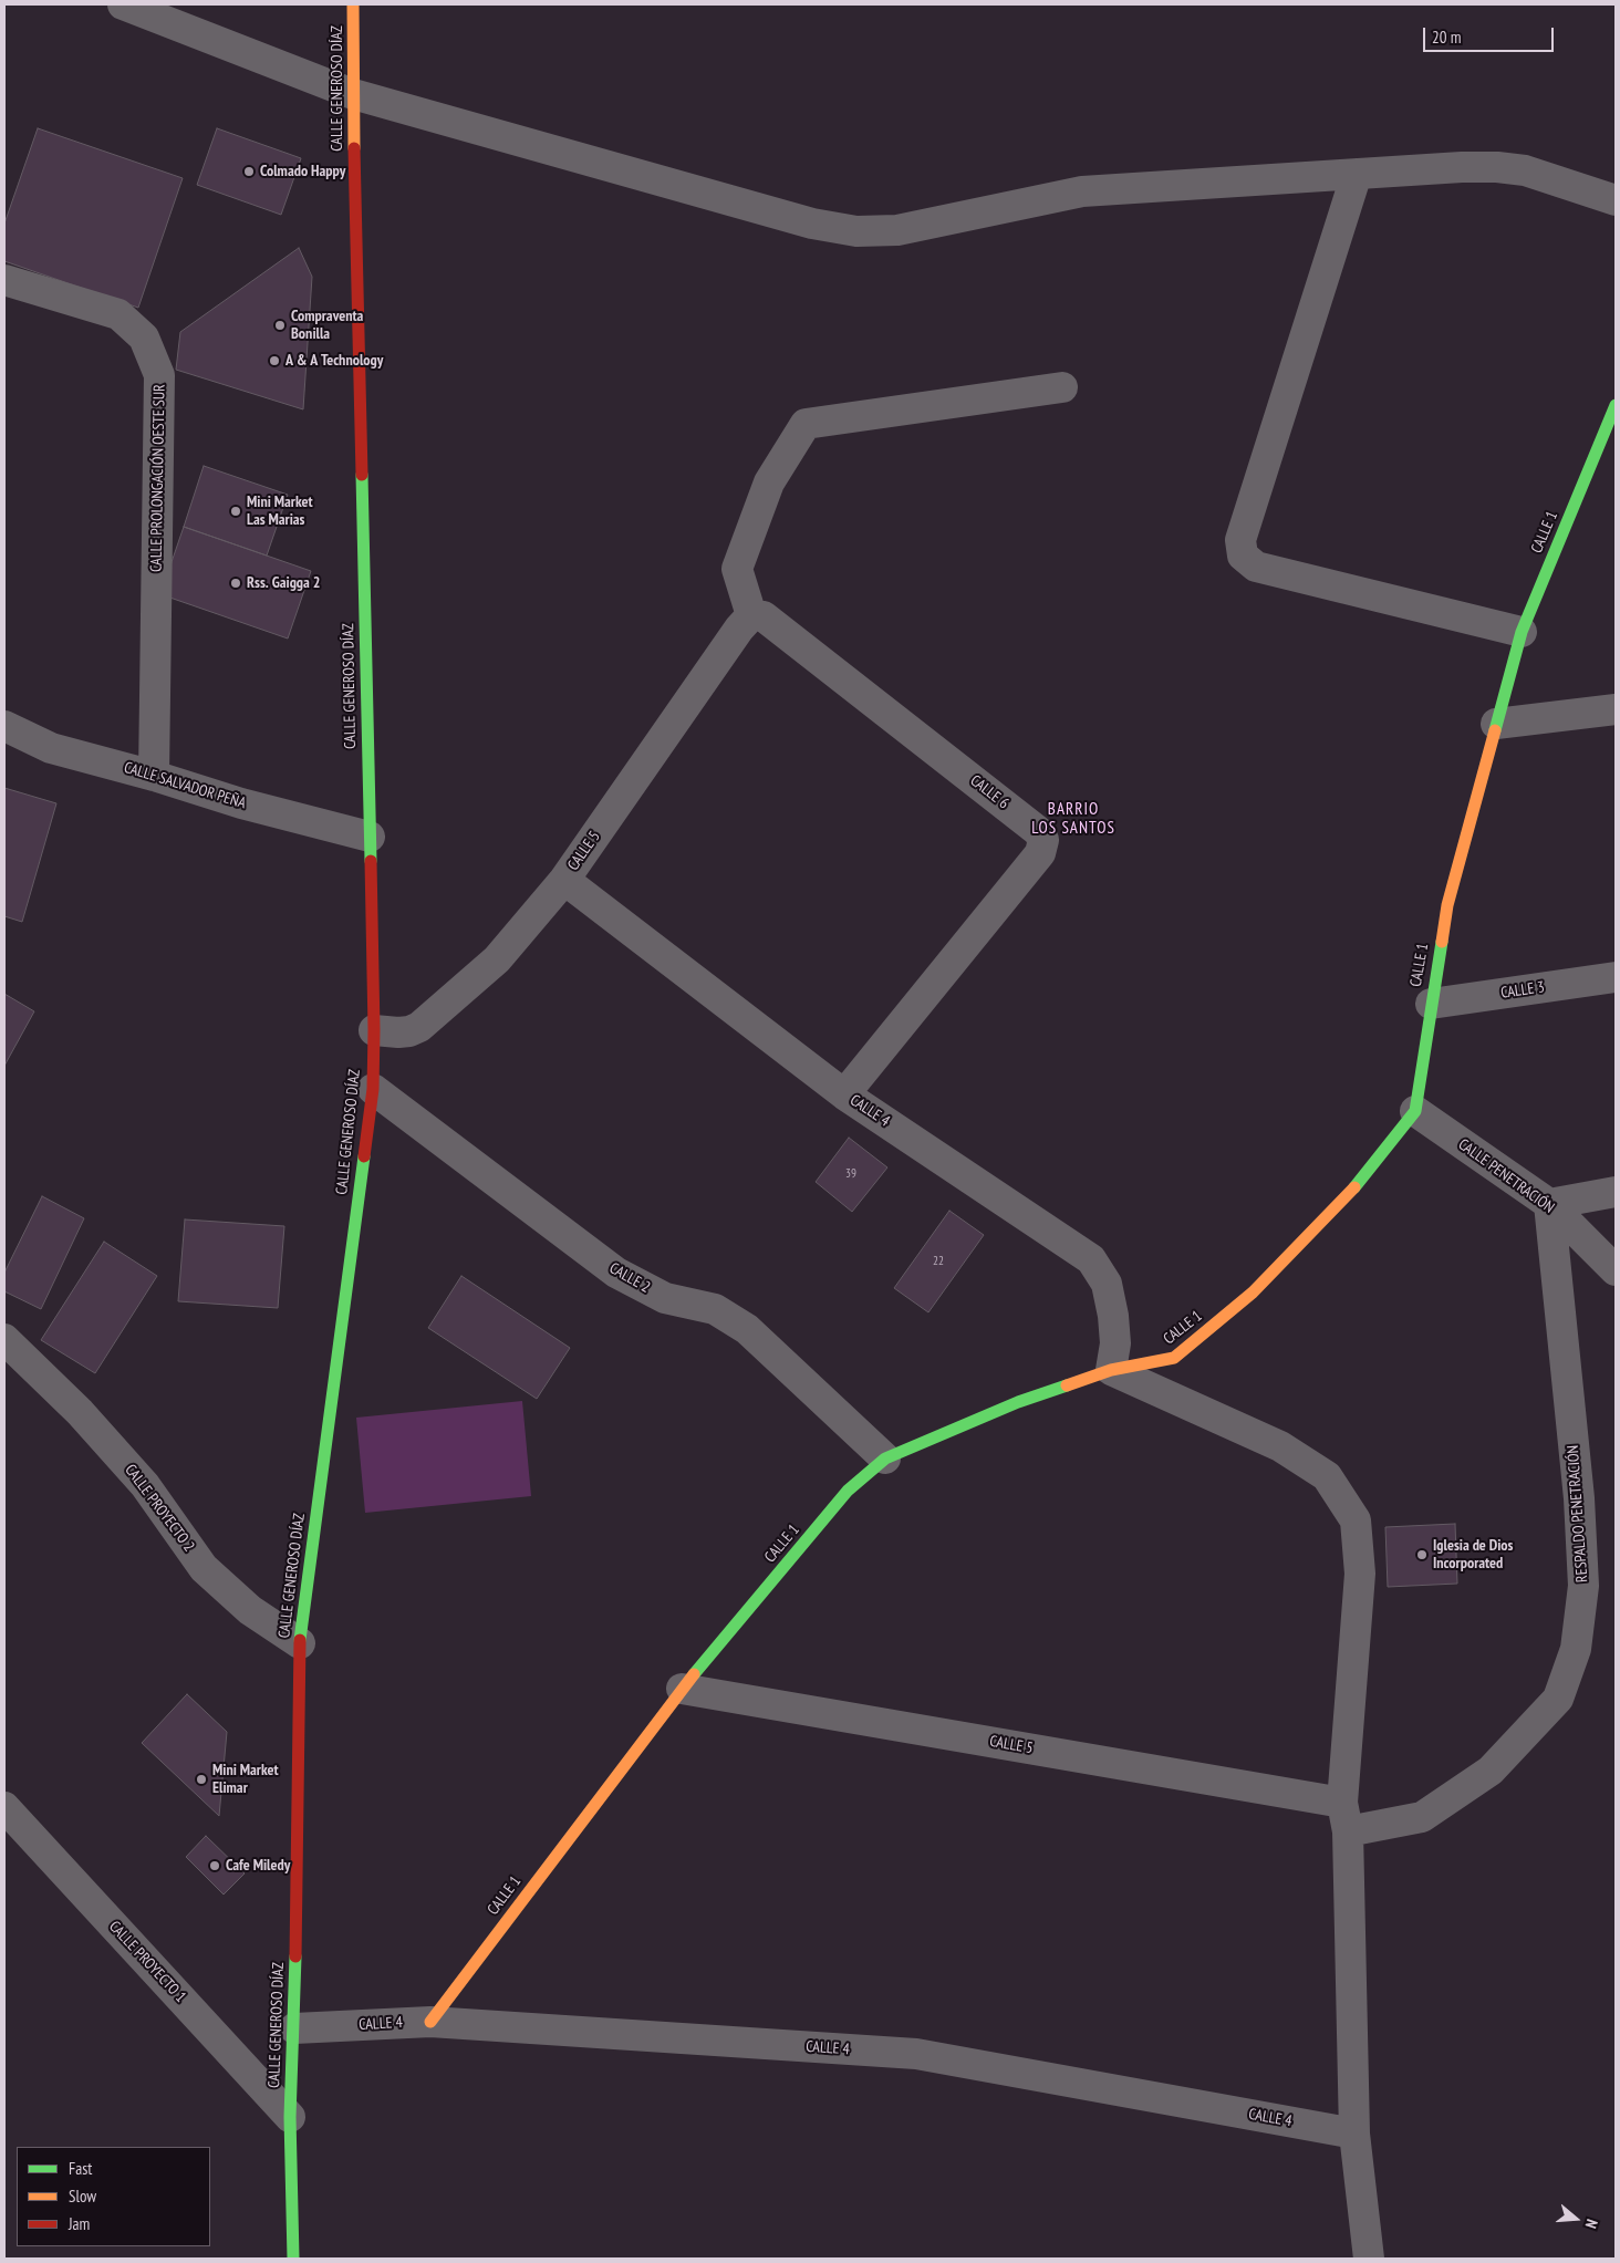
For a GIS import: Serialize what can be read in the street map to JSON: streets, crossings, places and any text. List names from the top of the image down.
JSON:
{
  "streets": {
    "street": [
      "CALLE GENEROSO DÍAZ",
      "CALLE PROLONGACIÓN OESTE SUR",
      "CALLE 1",
      "CALLE SALVADOR PEÑA",
      "CALLE 6",
      "CALLE 5",
      "CALLE 3",
      "CALLE 4",
      "CALLE PENETRACIÓN",
      "CALLE 2",
      "CALLE PROYECTO 2",
      "RESPALDO PENETRACIÓN",
      "CALLE PROYECTO 1"
    ]
  },
  "crossings": [
    ["CALLE GENEROSO DÍAZ", "CALLE SALVADOR PEÑA"],
    ["CALLE GENEROSO DÍAZ", "CALLE 5"],
    ["CALLE GENEROSO DÍAZ", "CALLE 4"],
    ["CALLE GENEROSO DÍAZ", "CALLE 2"],
    ["CALLE GENEROSO DÍAZ", "CALLE PROYECTO 2"],
    ["CALLE GENEROSO DÍAZ", "CALLE PROYECTO 1"],
    ["CALLE PROLONGACIÓN OESTE SUR", "CALLE SALVADOR PEÑA"],
    ["CALLE 1", "CALLE 5"],
    ["CALLE 1", "CALLE 3"],
    ["CALLE 1", "CALLE 4"],
    ["CALLE 1", "CALLE PENETRACIÓN"],
    ["CALLE 1", "CALLE 2"],
    ["CALLE 6", "CALLE 5"],
    ["CALLE 6", "CALLE 4"],
    ["CALLE 5", "CALLE 4"],
    ["CALLE PENETRACIÓN", "RESPALDO PENETRACIÓN"]
  ],
  "districts": ["BARRIO LOS SANTOS"],
  "places": [
    "Colmado Happy",
    "Compraventa Bonilla",
    "A & A Technology",
    "Mini Market Las Marias",
    "Rss. Gaigga 2",
    "Iglesia de Dios Incorporated",
    "Mini Market Elimar",
    "Cafe Miledy"
  ],
  "house_numbers": ["39", "22"],
  "legend": ["Fast", "Slow", "Jam"],
  "scale_bar": "20 m",
  "north": "right"
}
